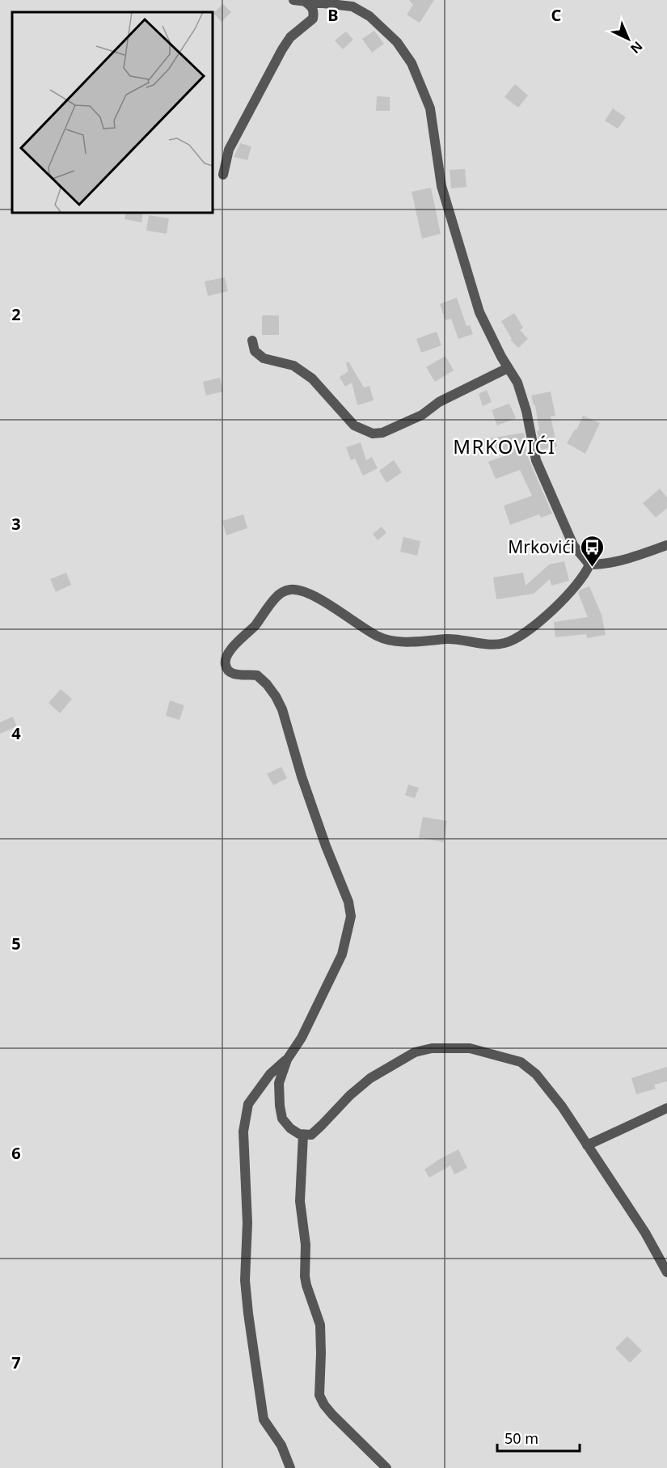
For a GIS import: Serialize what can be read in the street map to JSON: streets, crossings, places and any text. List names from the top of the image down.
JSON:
{
  "districts": ["MRKOVIĆI"],
  "places": {
    "bus stop": ["Mrkovići"]
  },
  "scale_bar": "50 m",
  "north": "bottom right",
  "grid": {
    "columns": ["B", "C"],
    "rows": [
      "2",
      "3",
      "4",
      "5",
      "6",
      "7"
    ]
  }
}
